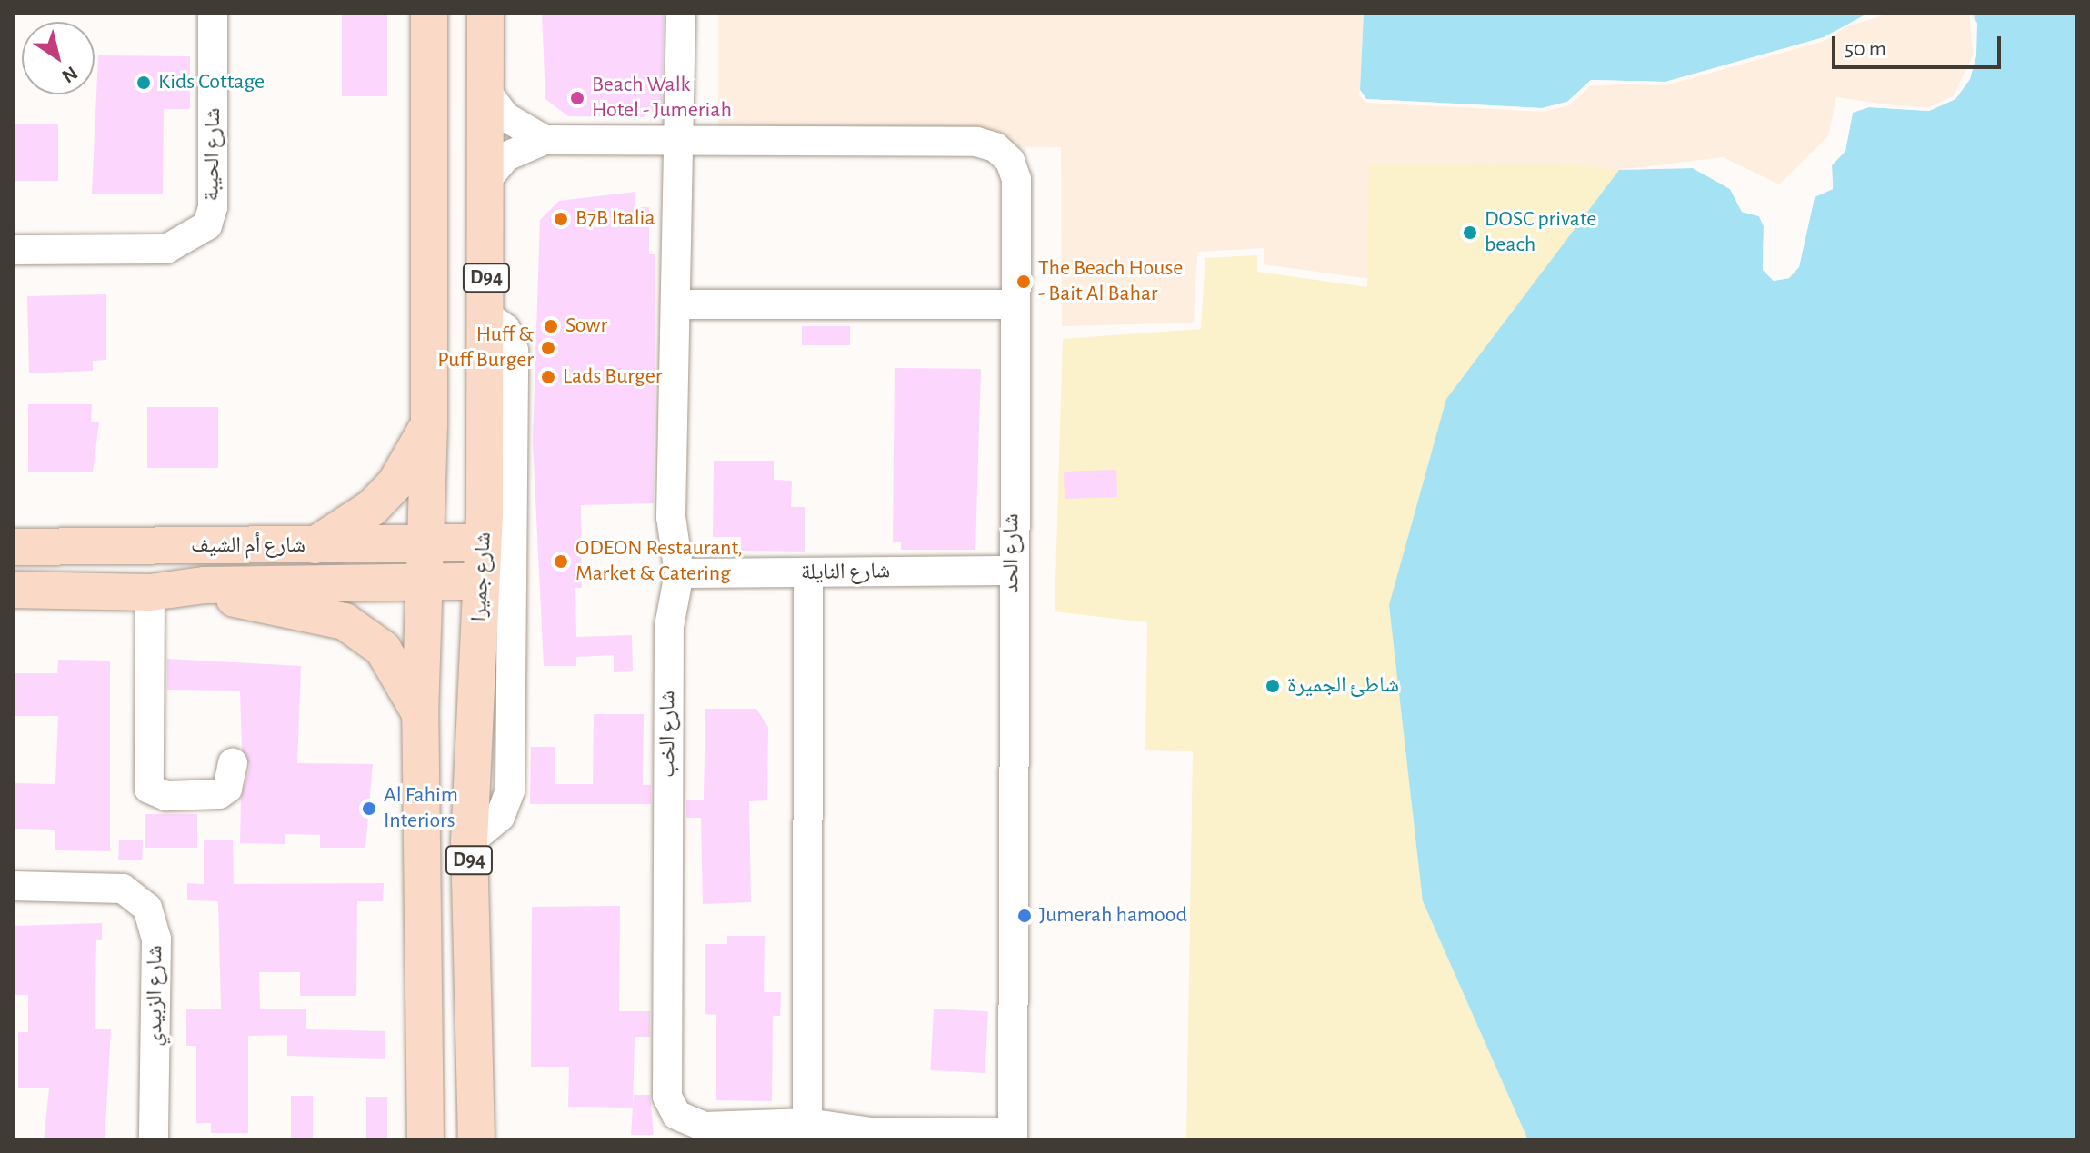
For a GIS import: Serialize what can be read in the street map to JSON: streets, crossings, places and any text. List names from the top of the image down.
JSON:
{
  "streets": {
    "main road": ["D94", "شارع أم الشيف", "شارع جميرا"],
    "street": [
      "شارع الحيبة",
      "شارع الحد",
      "شارع النايلة",
      "شارع الخب",
      "شارع الزبيدي"
    ]
  },
  "crossings": [
    ["D94", "شارع أم الشيف"],
    ["شارع أم الشيف", "شارع جميرا"],
    ["شارع الحد", "شارع النايلة"],
    ["شارع الحد", "شارع الخب"],
    ["شارع النايلة", "شارع الخب"]
  ],
  "places": [
    "Kids Cottage",
    "Beach Walk Hotel - Jumeriah",
    "B7B Italia",
    "DOSC private beach",
    "The Beach House - Bait Al Bahar",
    "Sowr",
    "Huff & Puff Burger",
    "Lads Burger",
    "ODEON Restaurant, Market & Catering",
    "شاطئ الجميرة",
    "Al Fahim Interiors",
    "Jumerah hamood"
  ],
  "scale_bar": "50 m",
  "north": "bottom right"
}
